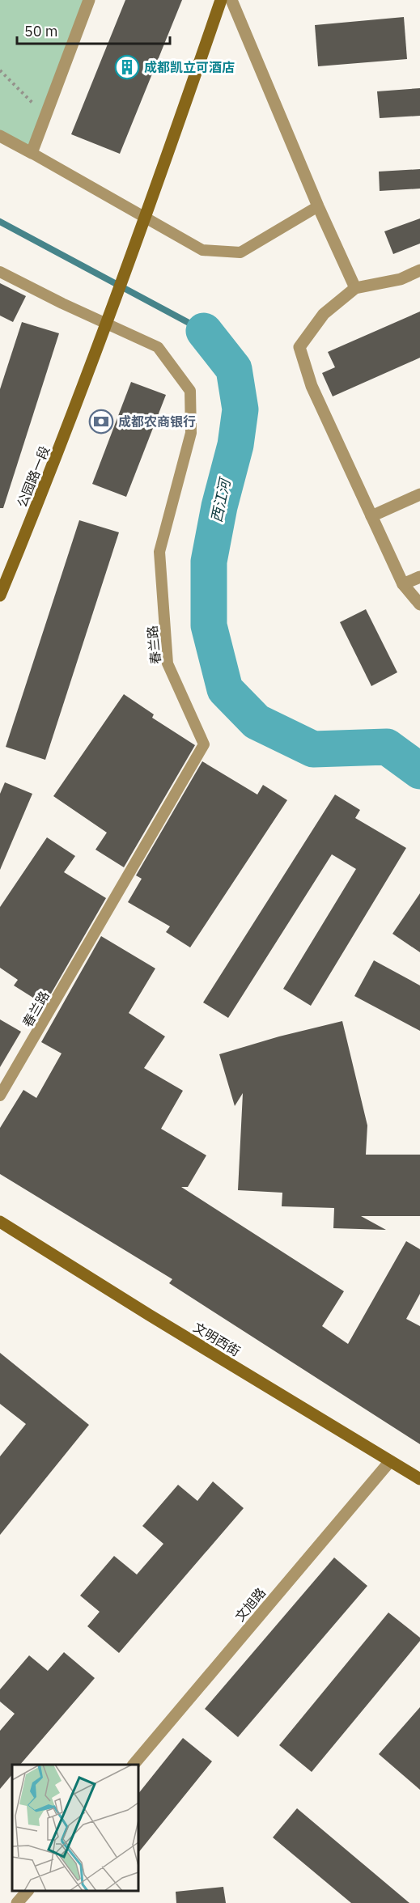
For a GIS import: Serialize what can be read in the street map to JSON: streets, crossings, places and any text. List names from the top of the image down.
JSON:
{
  "streets": {
    "street": ["公园路一段", "文明西街", "文旭路"],
    "lane": ["春兰路"]
  },
  "crossings": [
    ["文明西街", "文旭路"]
  ],
  "water": ["西江河"],
  "places": {
    "building": ["成都凯立可酒店"],
    "bank": ["成都农商银行"]
  },
  "scale_bar": "50 m"
}
